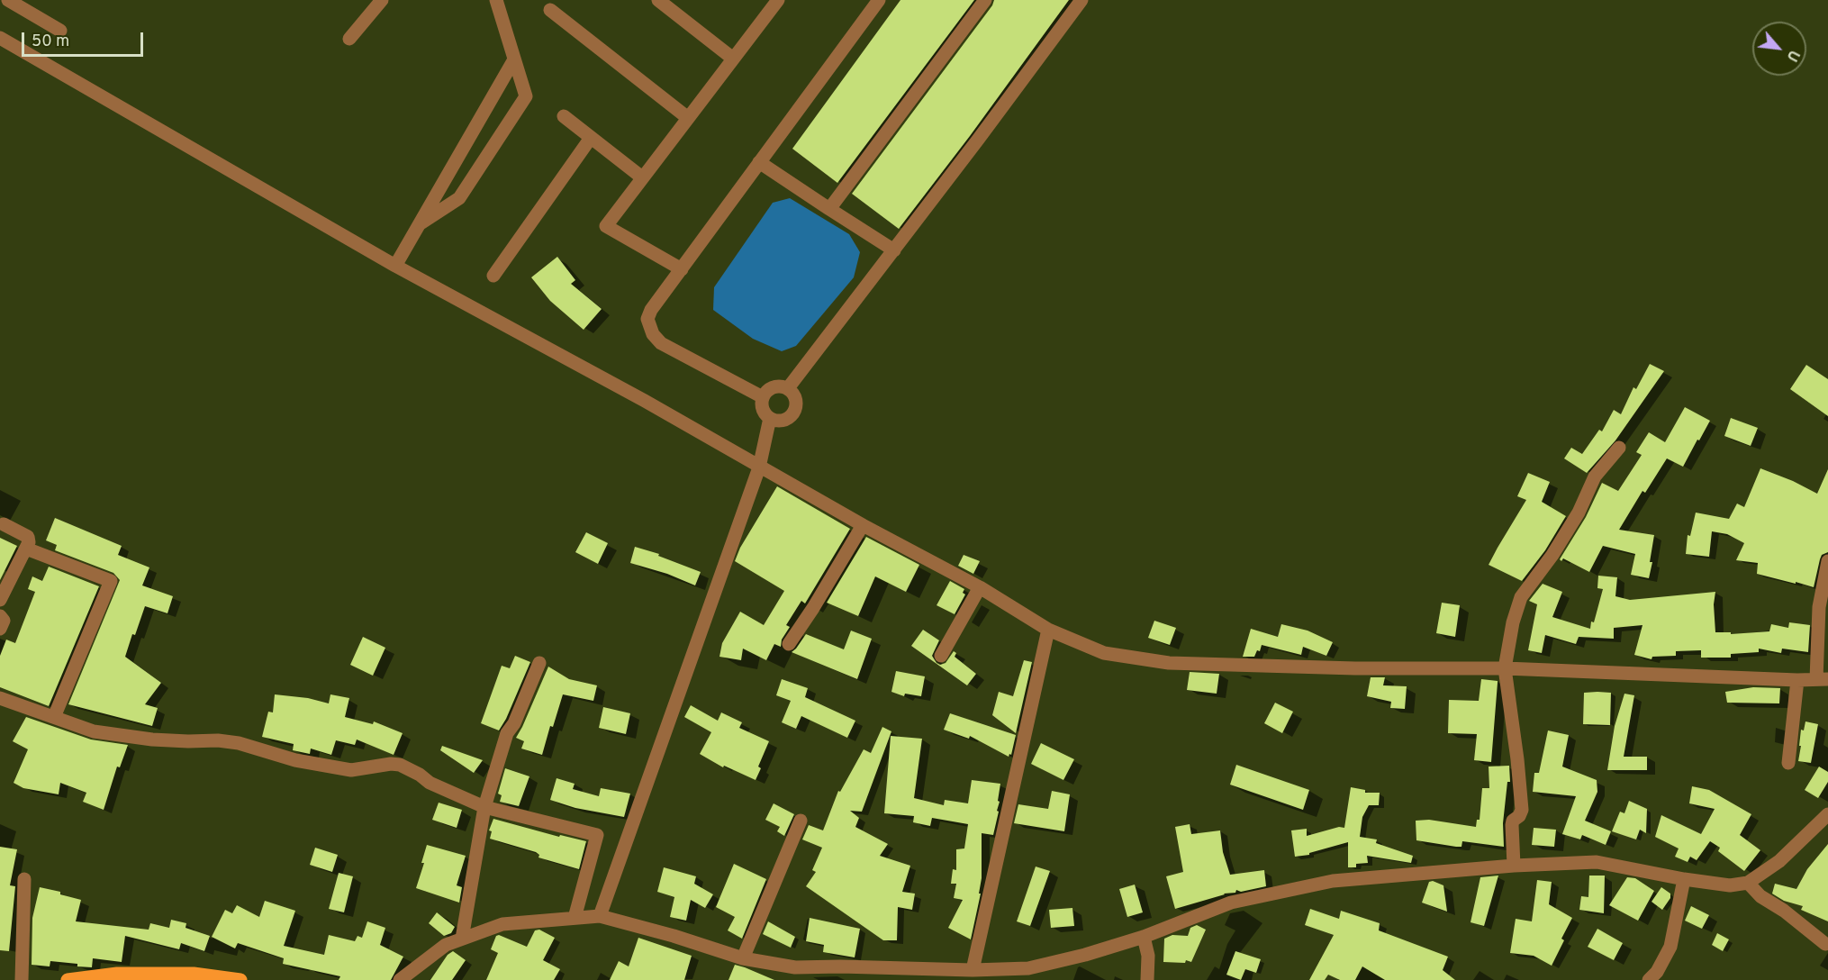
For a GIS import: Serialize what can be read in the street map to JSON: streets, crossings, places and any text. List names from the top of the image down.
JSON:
{
  "scale_bar": "50 m",
  "north": "bottom right"
}
